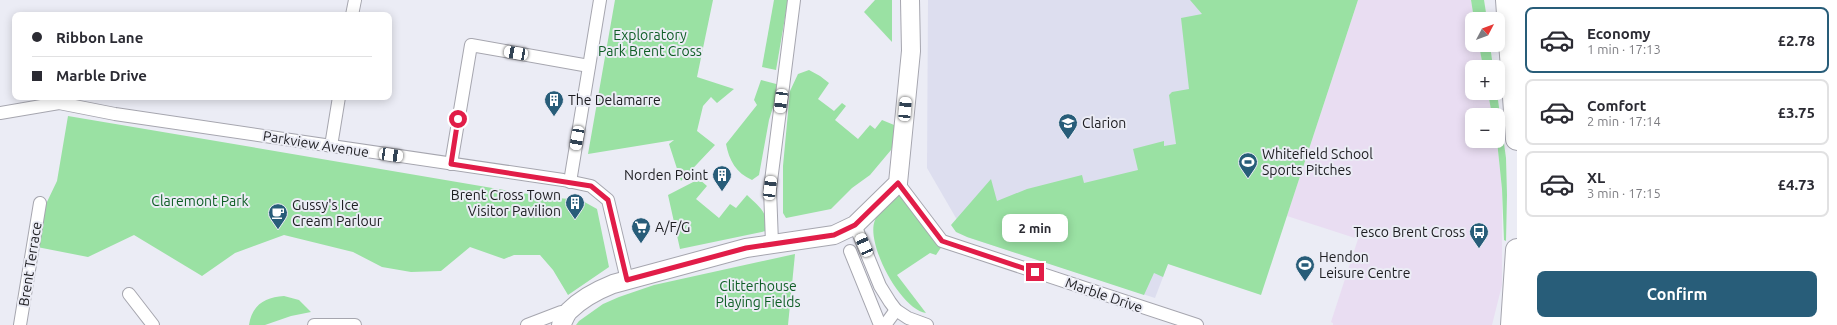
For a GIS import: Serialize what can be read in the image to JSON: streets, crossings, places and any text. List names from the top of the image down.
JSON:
{
  "streets": {
    "street": ["Parkview Avenue", "Brent Terrace", "Marble Drive"]
  },
  "parks": ["Exploratory Park Brent Cross", "Claremont Park", "Clitterhouse Playing Fields"],
  "places": {
    "building": ["The Delamarre", "Norden Point", "Brent Cross Town Visitor Pavilion"],
    "school or university": ["Clarion"],
    "sports": ["Whitefield School Sports Pitches", "Hendon Leisure Centre"],
    "cafe": ["Gussy's Ice Cream Parlour"],
    "supermarket": ["A/F/G"],
    "bus stop": ["Tesco Brent Cross"]
  },
  "north": "top right",
  "page": {
    "list": [
      {
        "name": "Economy",
        "note": "1 min · 17:13",
        "value": "£2.78"
      },
      {
        "name": "Comfort",
        "note": "2 min · 17:14",
        "value": "£3.75"
      },
      {
        "name": "XL",
        "note": "3 min · 17:15",
        "value": "£4.73"
      }
    ],
    "map_buttons": ["+", "−"],
    "banner": ["Ribbon Lane", "Marble Drive"],
    "bubble": "2 min",
    "buttons": "Confirm"
  }
}
